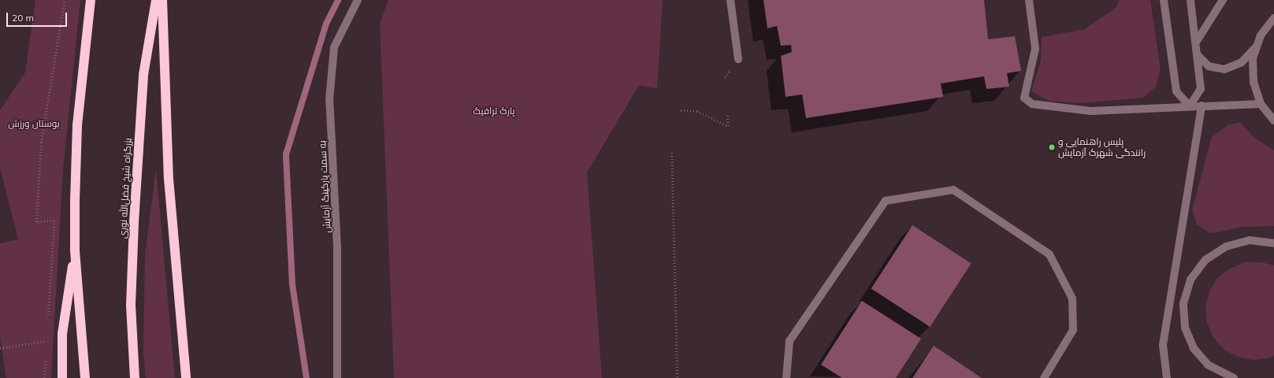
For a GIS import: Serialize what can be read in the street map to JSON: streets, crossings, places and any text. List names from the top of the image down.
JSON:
{
  "streets": {
    "highway": ["بزرگراه شیخ فضل‌الله نوری"],
    "lane": ["به سمت پارکینگ آزمایش"]
  },
  "parks": ["پارک ترافیک", "بوستان ورزش"],
  "places": ["پلیس راهنمایی و رانندگی شهرک آزمایش"],
  "scale_bar": "20 m"
}
